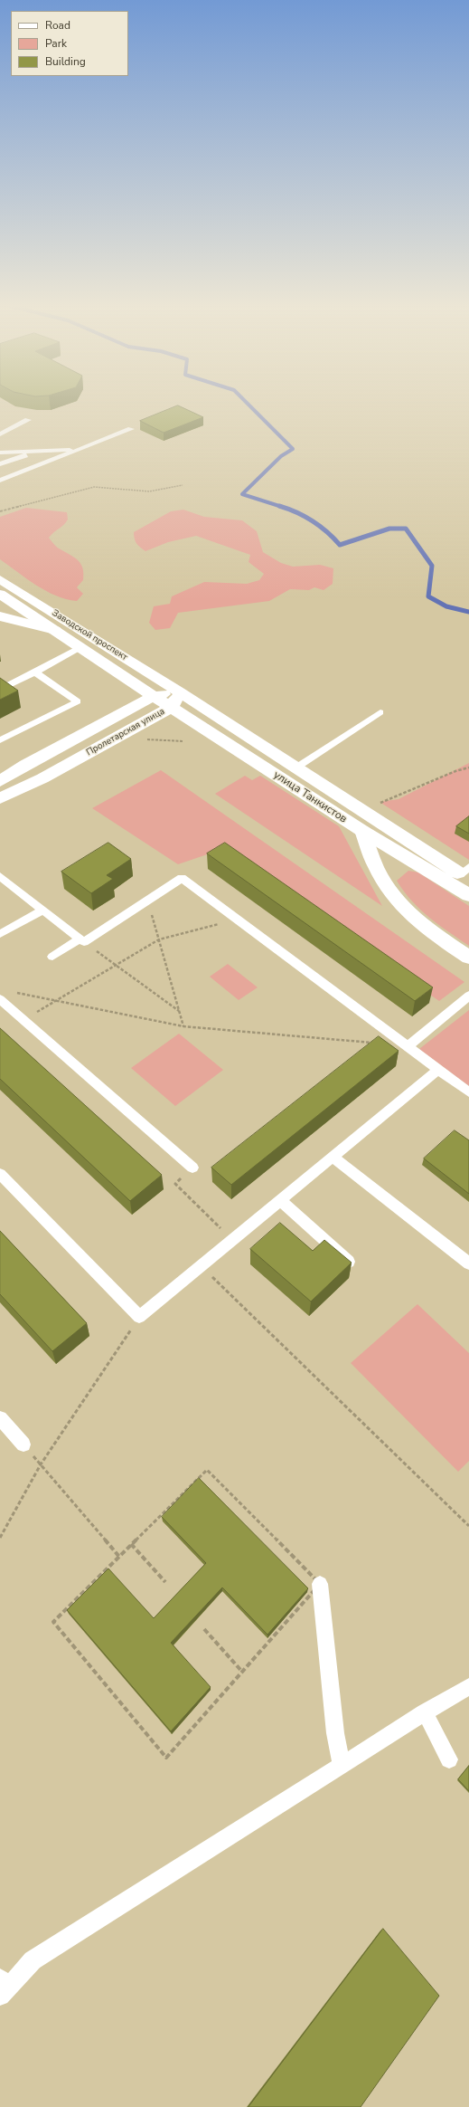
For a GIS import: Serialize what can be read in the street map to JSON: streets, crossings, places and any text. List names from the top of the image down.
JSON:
{
  "streets": {
    "main road": ["Заводской проспект", "Пролетарская улица", "улица Танкистов"]
  },
  "crossings": [
    ["Заводской проспект", "Пролетарская улица"],
    ["Заводской проспект", "улица Танкистов"],
    ["Пролетарская улица", "улица Танкистов"]
  ],
  "legend": ["Road", "Park", "Building"]
}
